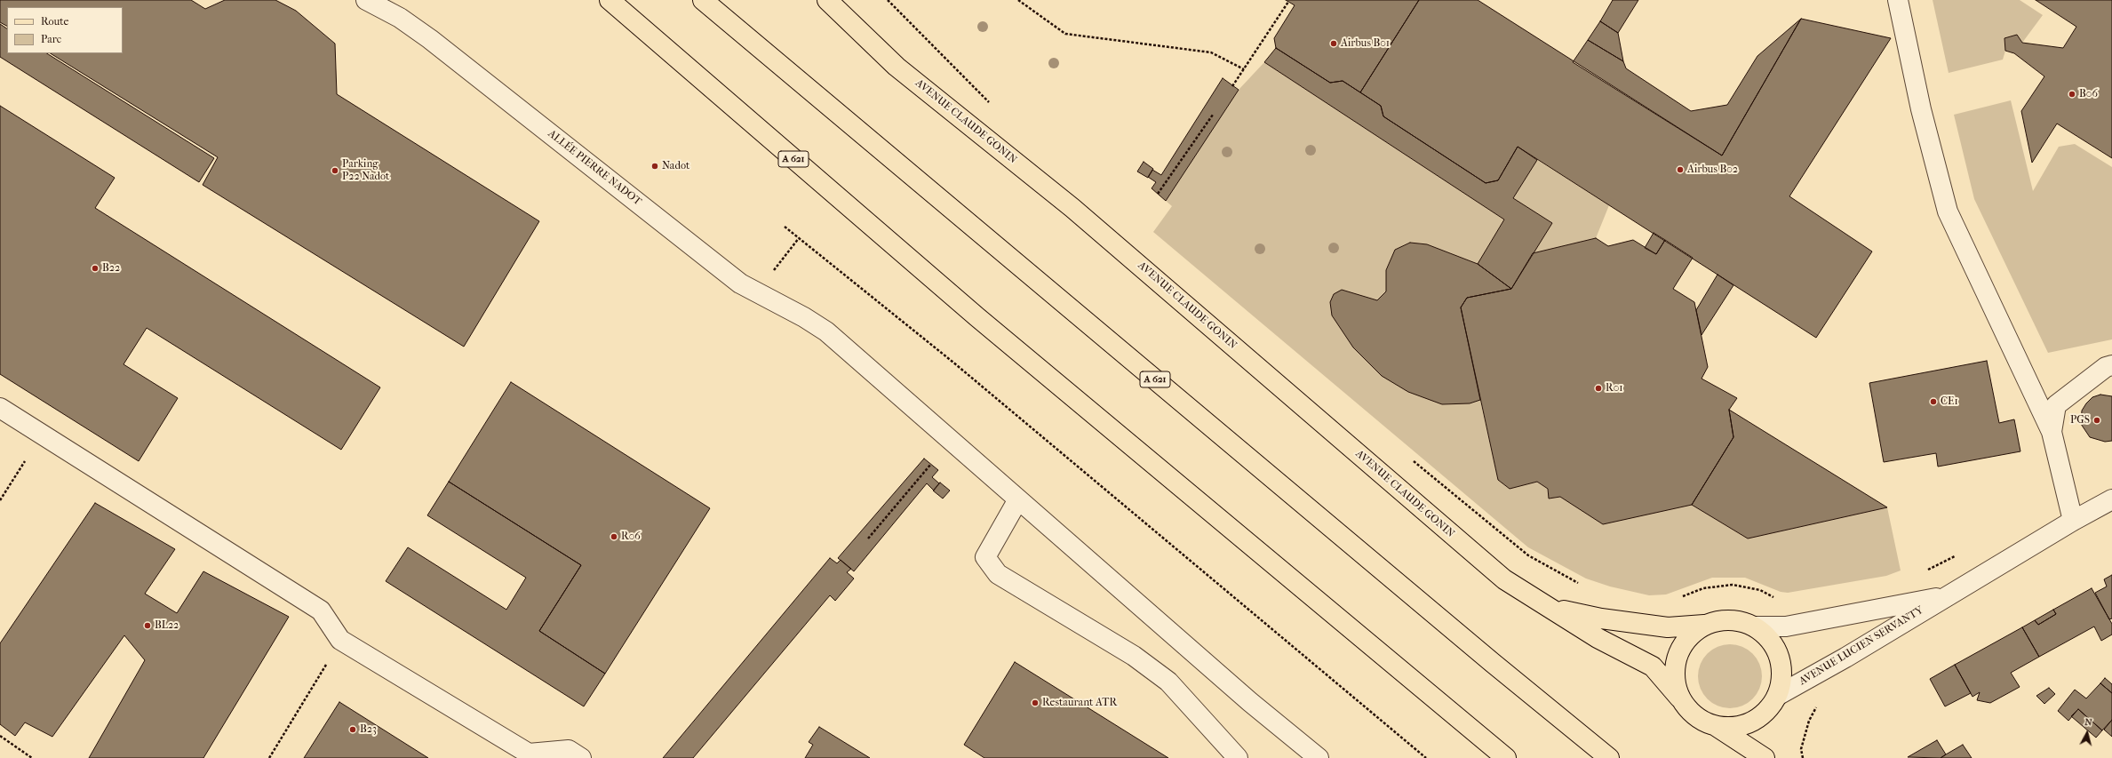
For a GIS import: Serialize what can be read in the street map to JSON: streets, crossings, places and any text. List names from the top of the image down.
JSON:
{
  "streets": {
    "main road": ["AVENUE CLAUDE GONIN", "A 621"],
    "street": ["ALLÉE PIERRE NADOT", "AVENUE LUCIEN SERVANTY"]
  },
  "crossings": [
    ["AVENUE CLAUDE GONIN", "AVENUE LUCIEN SERVANTY"]
  ],
  "places": [
    "Airbus B01",
    "B06",
    "Nadot",
    "Airbus B02",
    "Parking P22 Nadot",
    "B22",
    "R01",
    "CE1",
    "PGS",
    "R06",
    "BL22",
    "Restaurant ATR",
    "B23"
  ],
  "legend": ["Route", "Parc"],
  "north": "top"
}
